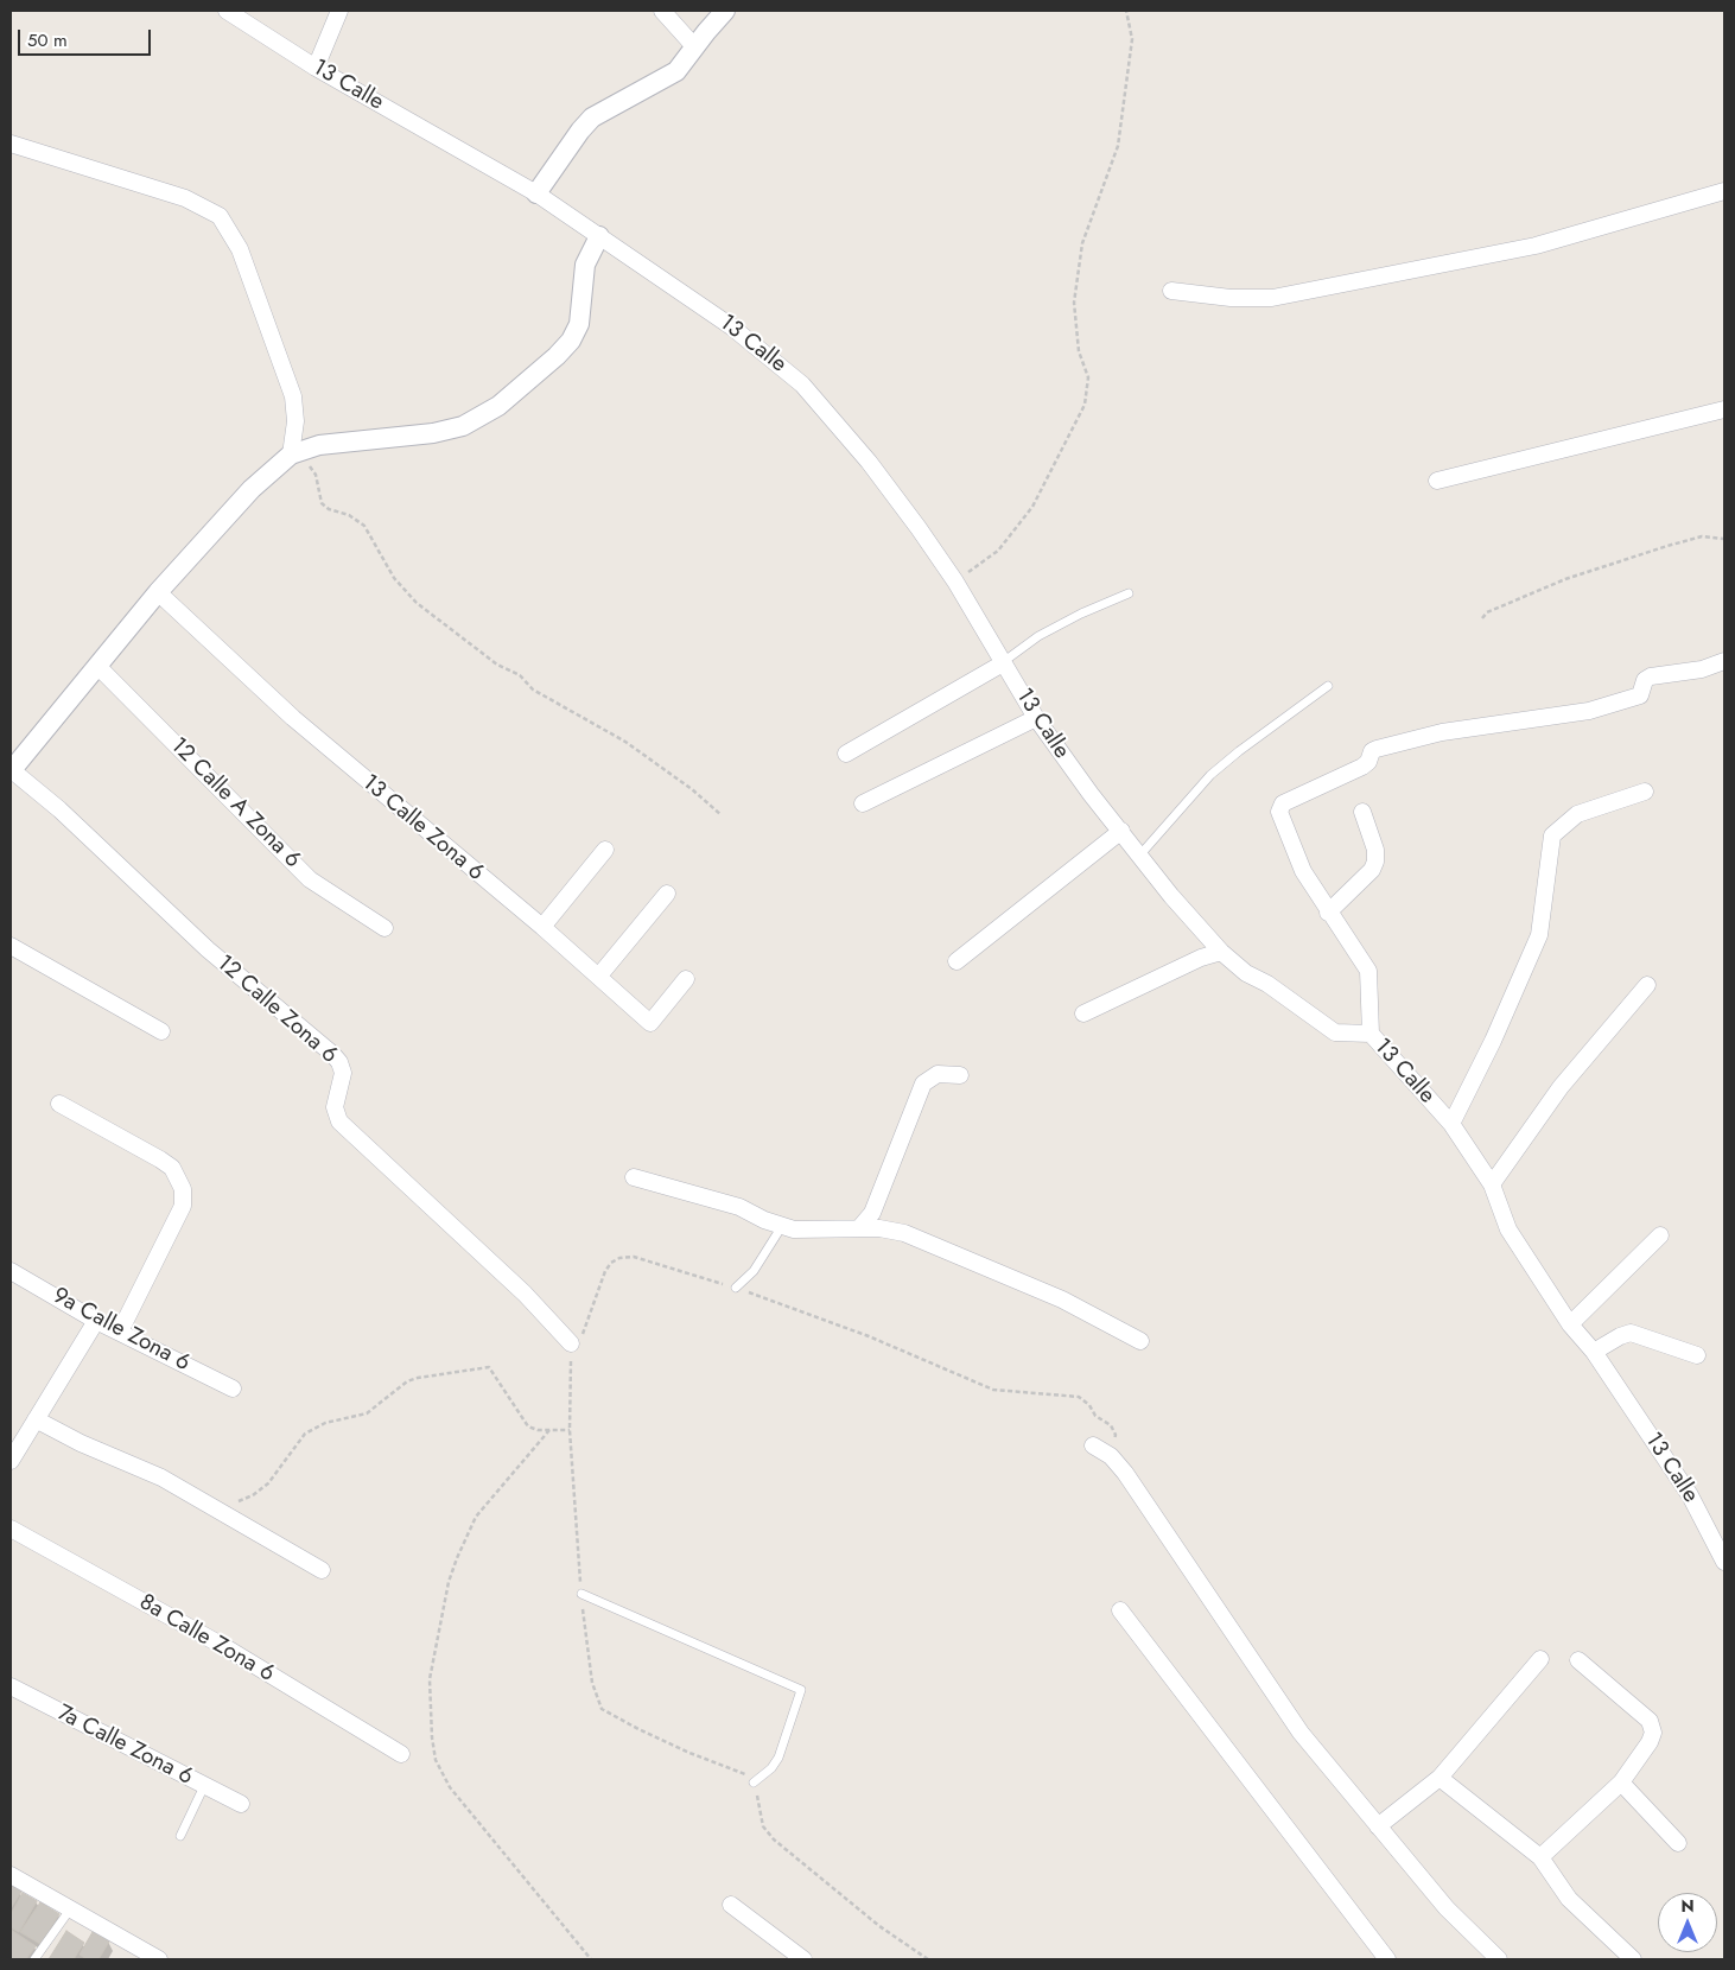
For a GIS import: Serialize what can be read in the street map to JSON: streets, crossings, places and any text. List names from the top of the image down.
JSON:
{
  "streets": {
    "street": [
      "13 Calle",
      "12 Calle A Zona 6",
      "13 Calle Zona 6",
      "12 Calle Zona 6",
      "9a Calle Zona 6",
      "8a Calle Zona 6",
      "7a Calle Zona 6"
    ]
  },
  "scale_bar": "50 m",
  "north": "top"
}
